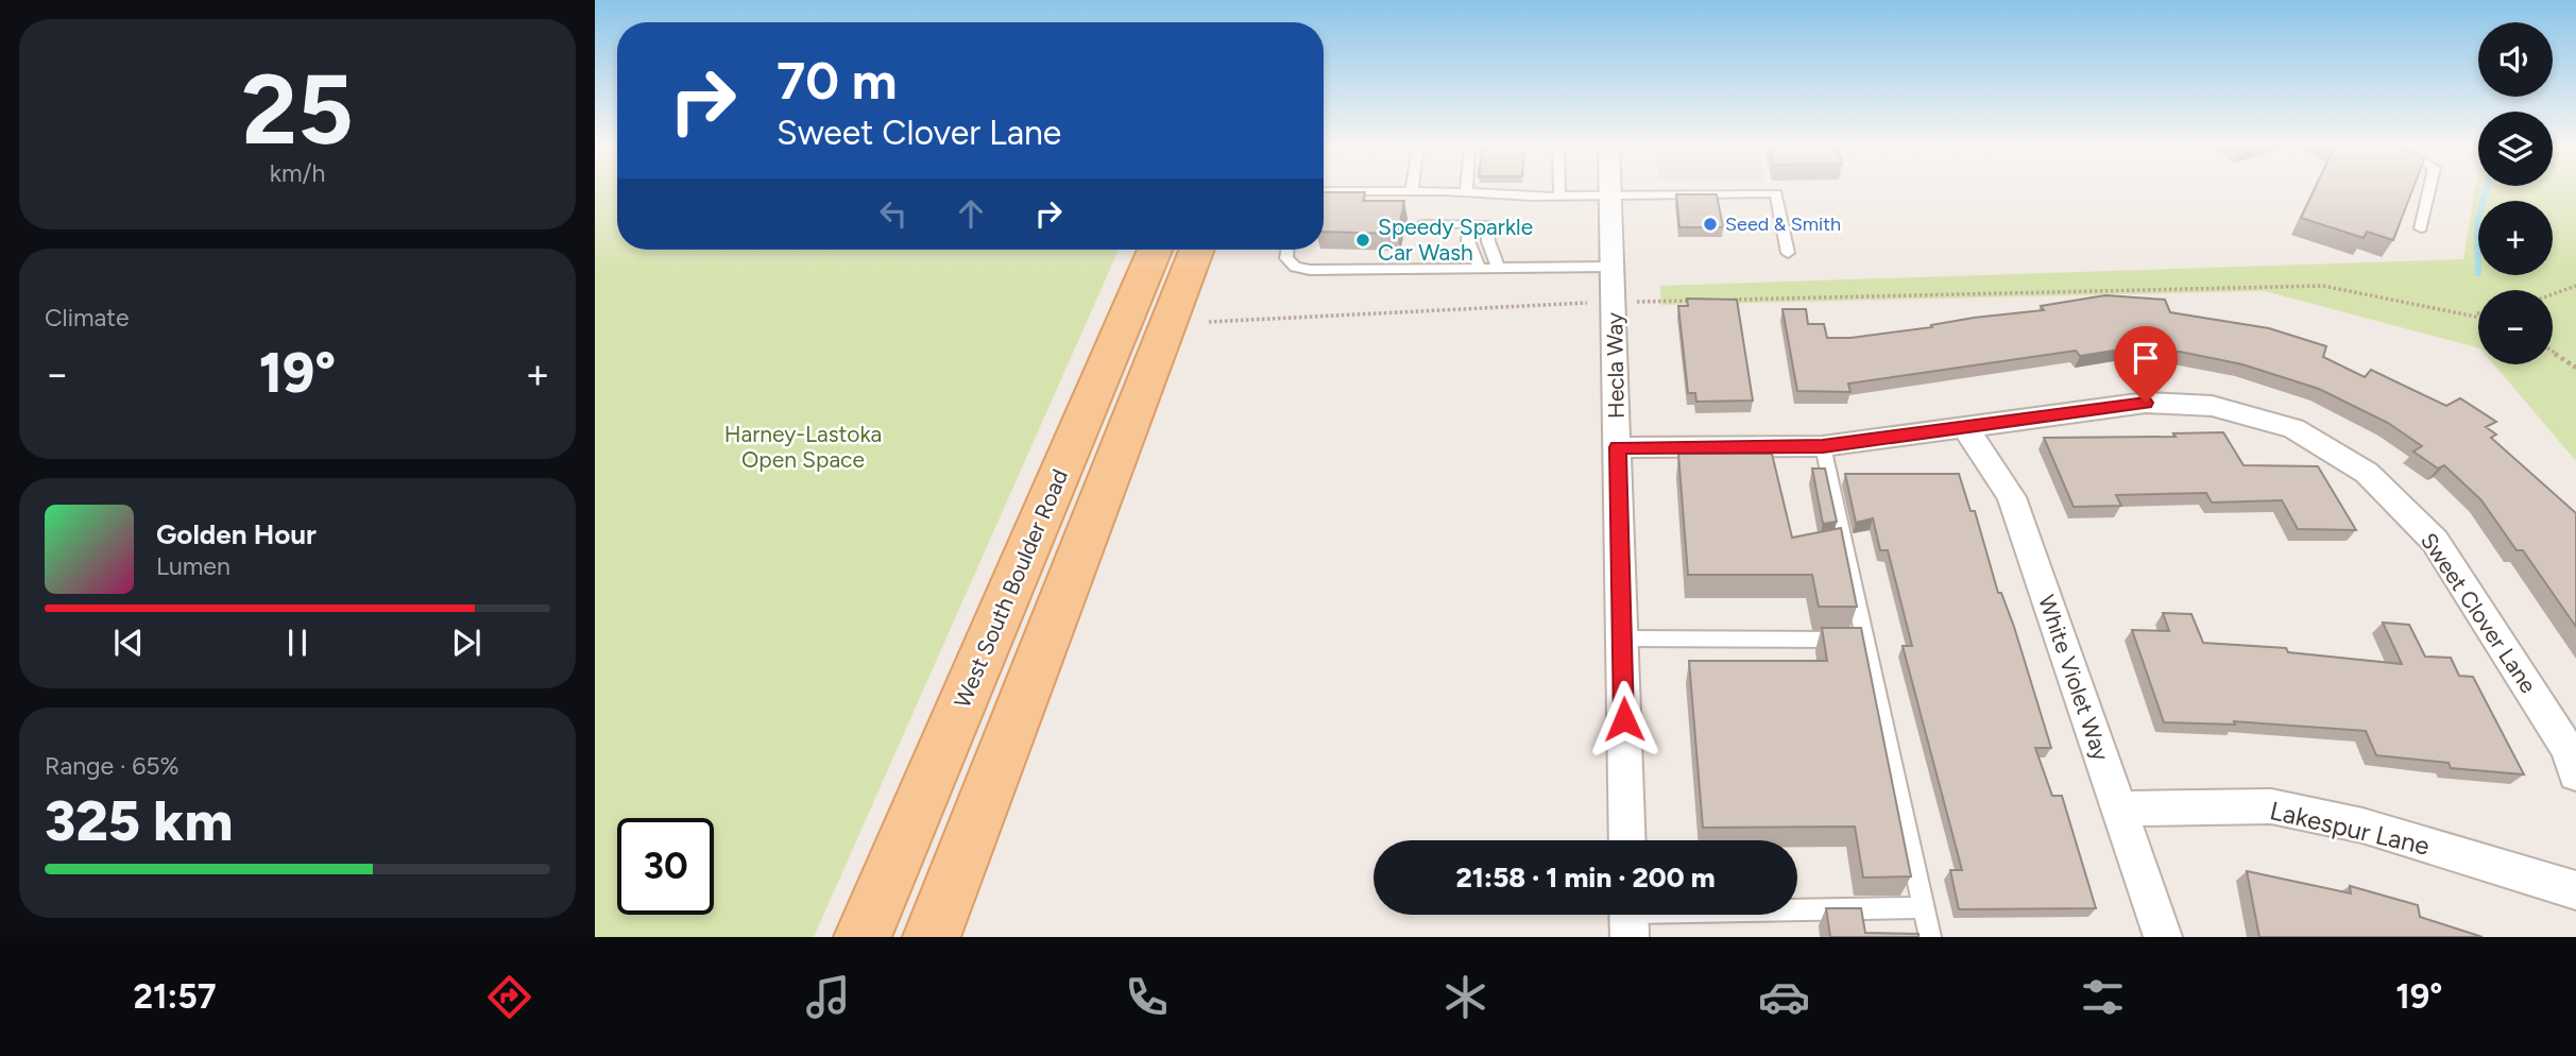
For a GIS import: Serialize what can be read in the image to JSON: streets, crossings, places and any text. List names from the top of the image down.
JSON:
{
  "streets": {
    "main road": ["West South Boulder Road"],
    "street": [
      "Hecla Way",
      "Sweet Clover Lane",
      "White Violet Way",
      "Lakespur Lane"
    ]
  },
  "crossings": [
    ["Hecla Way", "Sweet Clover Lane"],
    ["Sweet Clover Lane", "White Violet Way"],
    ["White Violet Way", "Lakespur Lane"]
  ],
  "parks": ["Harney-Lastoka Open Space"],
  "places": ["Seed & Smith", "Speedy Sparkle Car Wash"],
  "page": {
    "tile": [
      ["25", "km/h"],
      "Climate",
      ["Range · 65%", "325 km"]
    ],
    "map_buttons": ["+", "−"],
    "turn": ["70 m", "Sweet Clover Lane"],
    "heat": ["−", "19°", "+"],
    "song": ["Golden Hour", "Lumen"],
    "limit": "30",
    "trip": "21:58 · 1 min · 200 m",
    "tabs": ["21:57", "19°"]
  }
}
